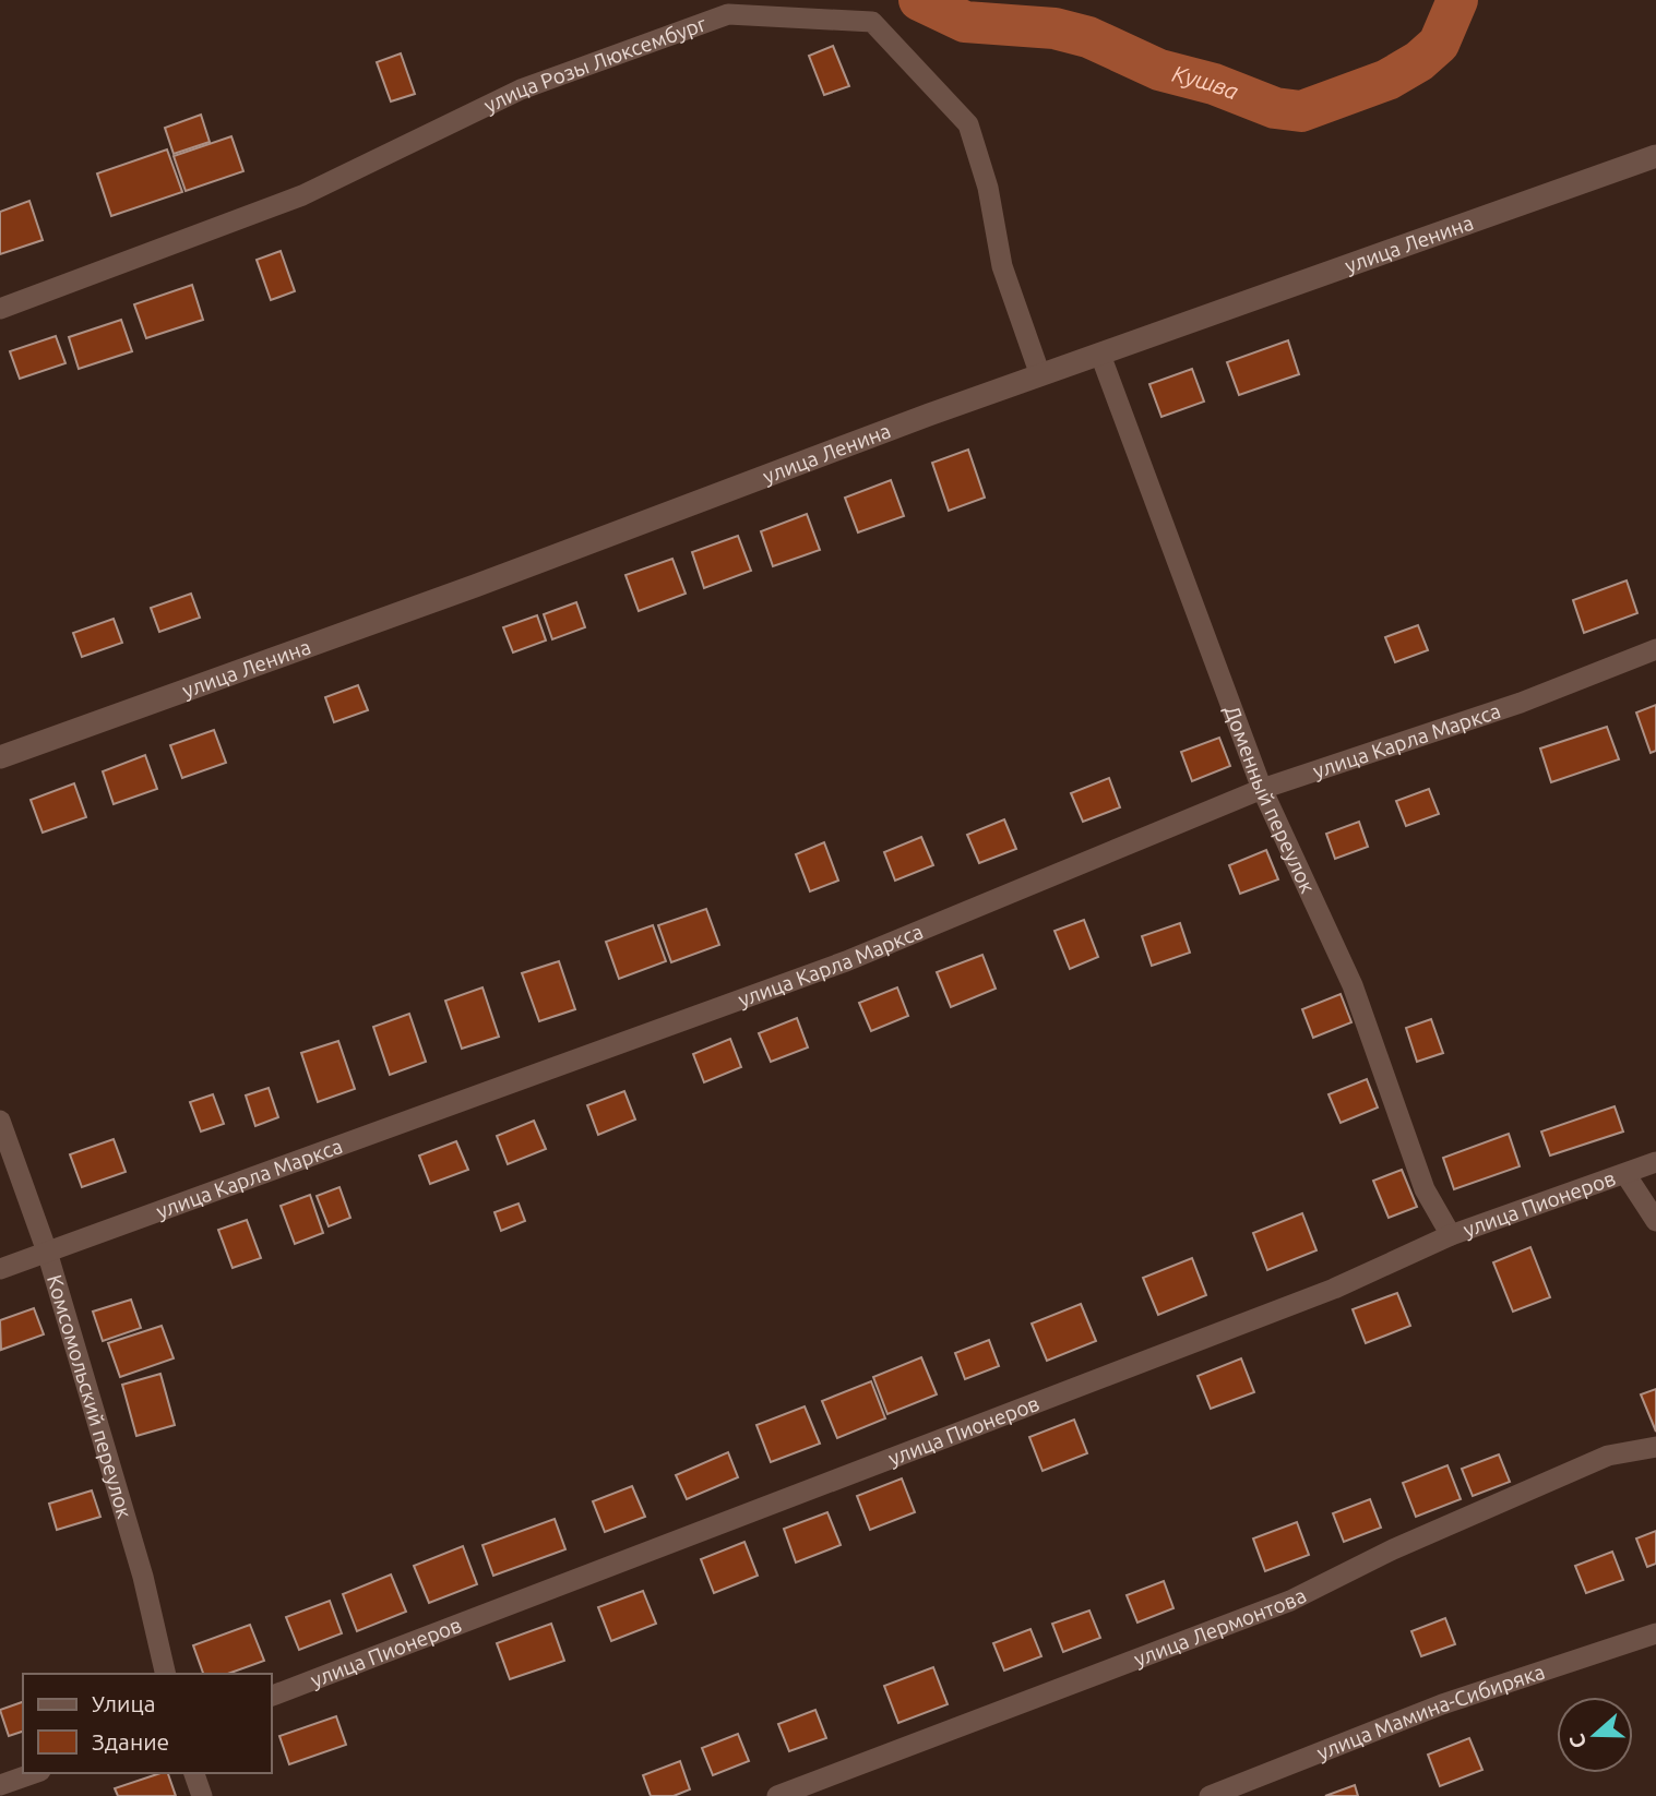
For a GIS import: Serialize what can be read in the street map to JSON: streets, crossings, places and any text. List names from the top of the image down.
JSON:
{
  "streets": {
    "main road": ["улица Ленина"],
    "street": [
      "улица Розы Люксембург",
      "улица Карла Маркса",
      "Доменный переулок",
      "улица Пионеров",
      "Комсомольский переулок",
      "улица Лермонтова",
      "улица Мамина-Сибиряка"
    ]
  },
  "crossings": [
    ["улица Розы Люксембург", "улица Ленина"],
    ["улица Ленина", "Доменный переулок"],
    ["улица Карла Маркса", "Доменный переулок"],
    ["улица Карла Маркса", "Комсомольский переулок"],
    ["Доменный переулок", "улица Пионеров"]
  ],
  "water": ["Кушва"],
  "legend": ["Улица", "Здание"],
  "north": "left"
}
